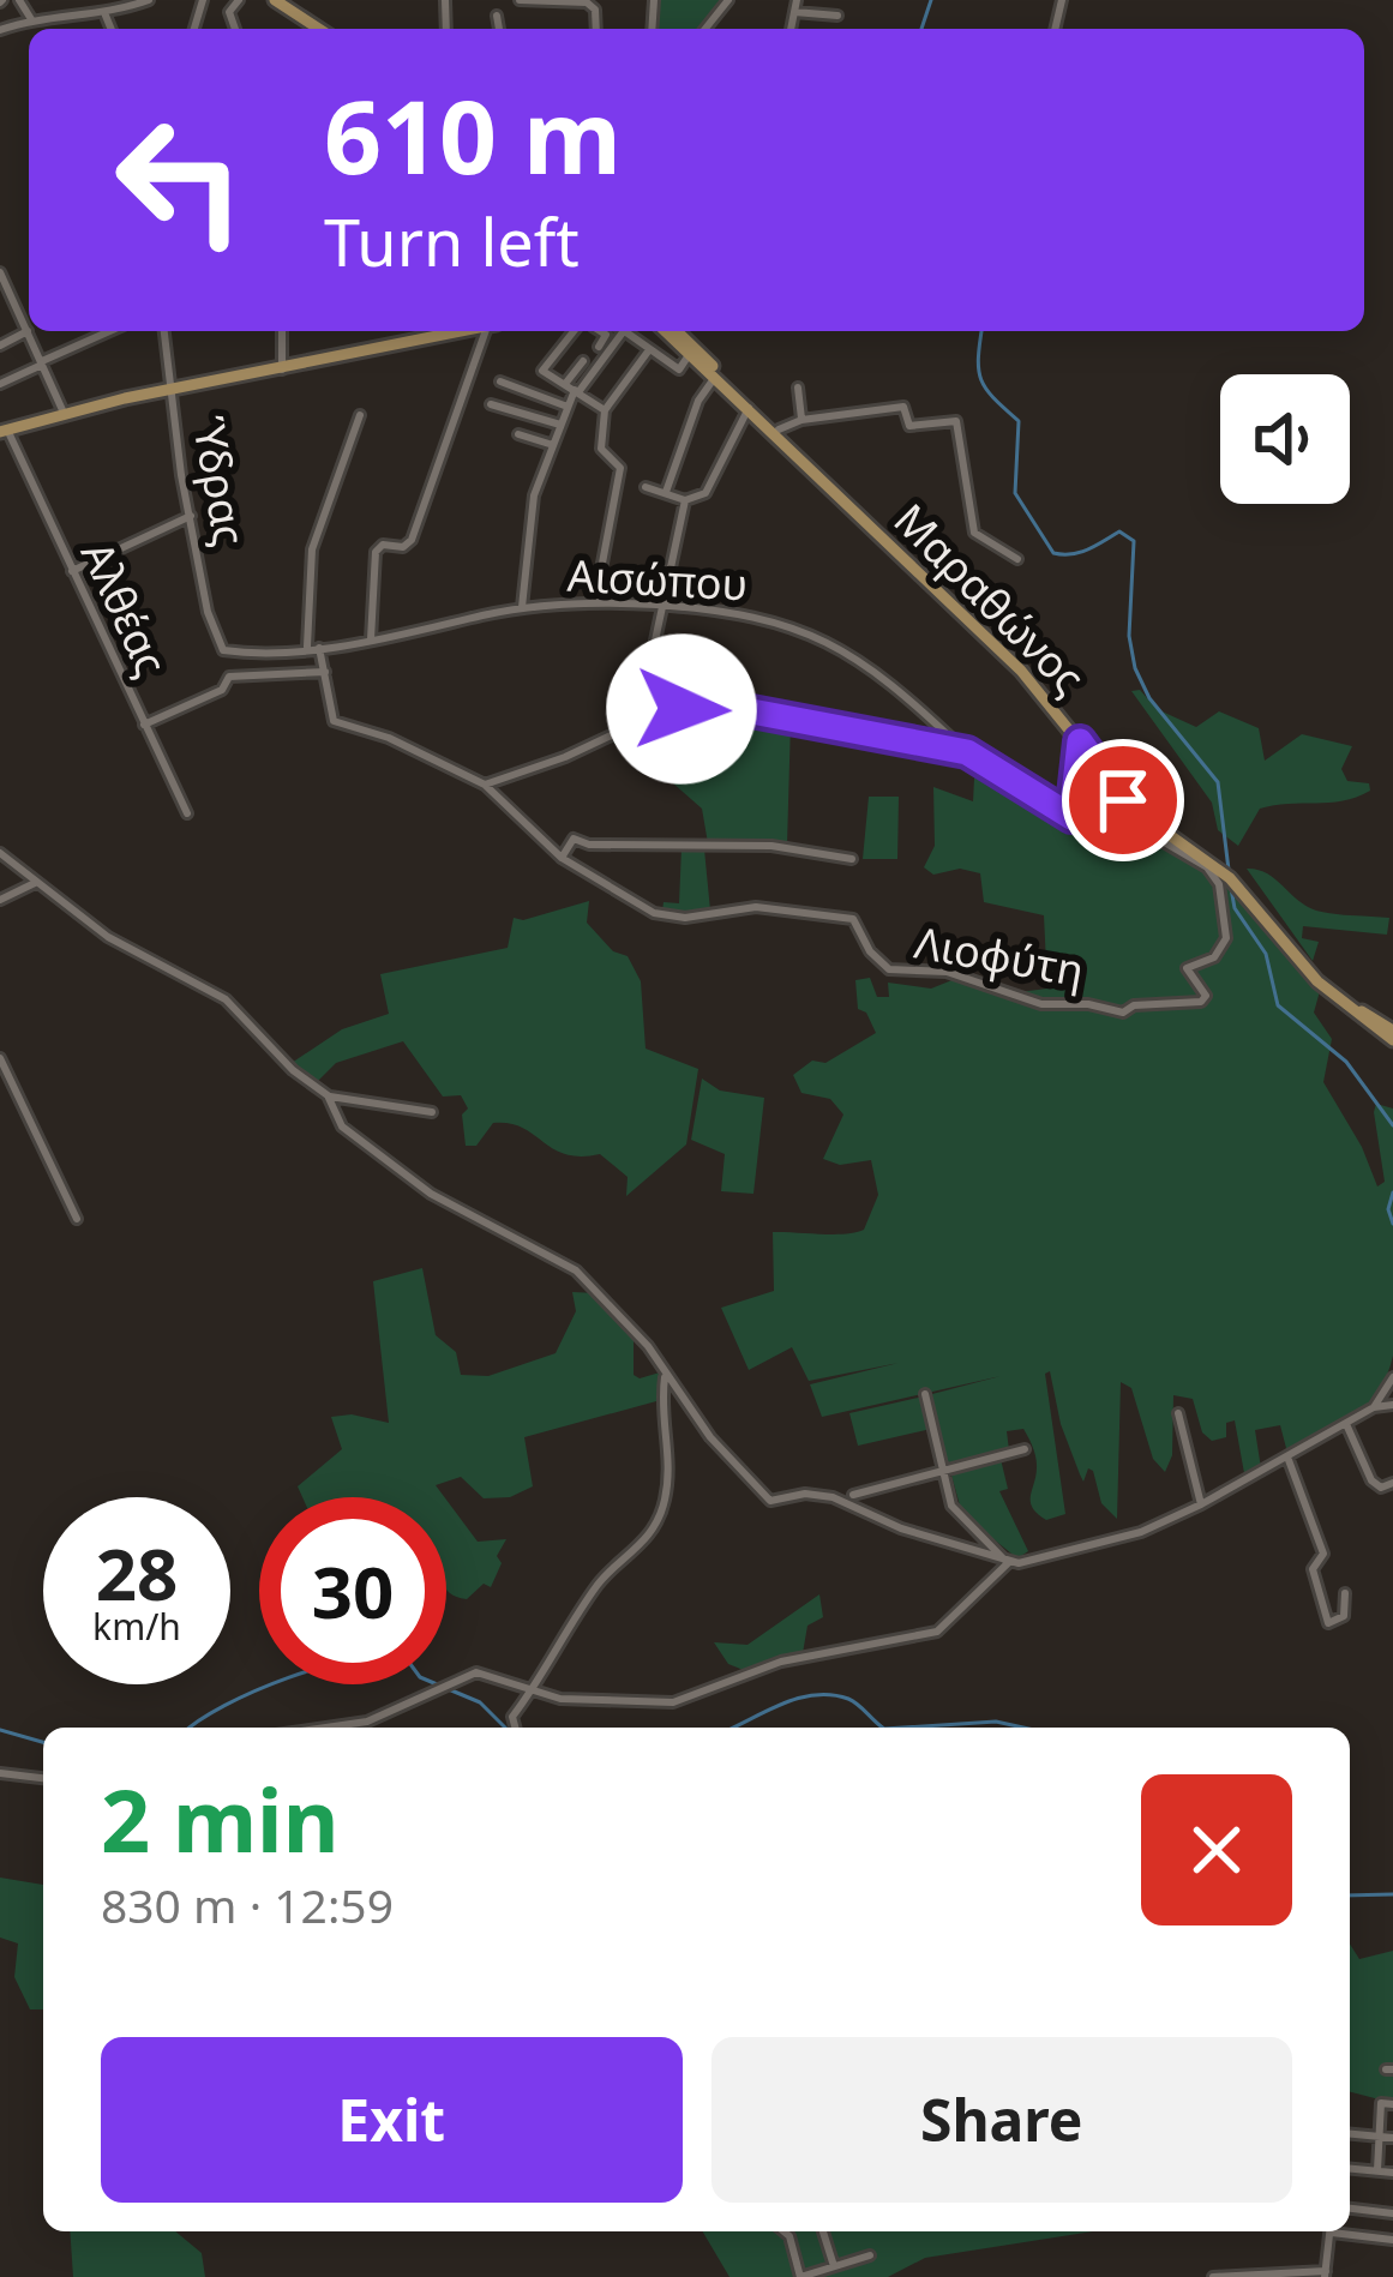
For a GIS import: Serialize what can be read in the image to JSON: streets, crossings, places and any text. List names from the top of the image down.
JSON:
{
  "streets": {
    "main road": ["Μαραθώνος"],
    "street": [
      "Ύδρας",
      "Αισώπου",
      "Αλθέας",
      "Λιοφύτη"
    ]
  },
  "crossings": [
    ["Ύδρας", "Αισώπου"]
  ],
  "page": {
    "turn": ["610 m", "Turn left"],
    "speed": "28 km/h",
    "limit": "30",
    "heading": ["2 min", "830 m · 12:59"],
    "buttons": ["Exit", "Share"]
  }
}
